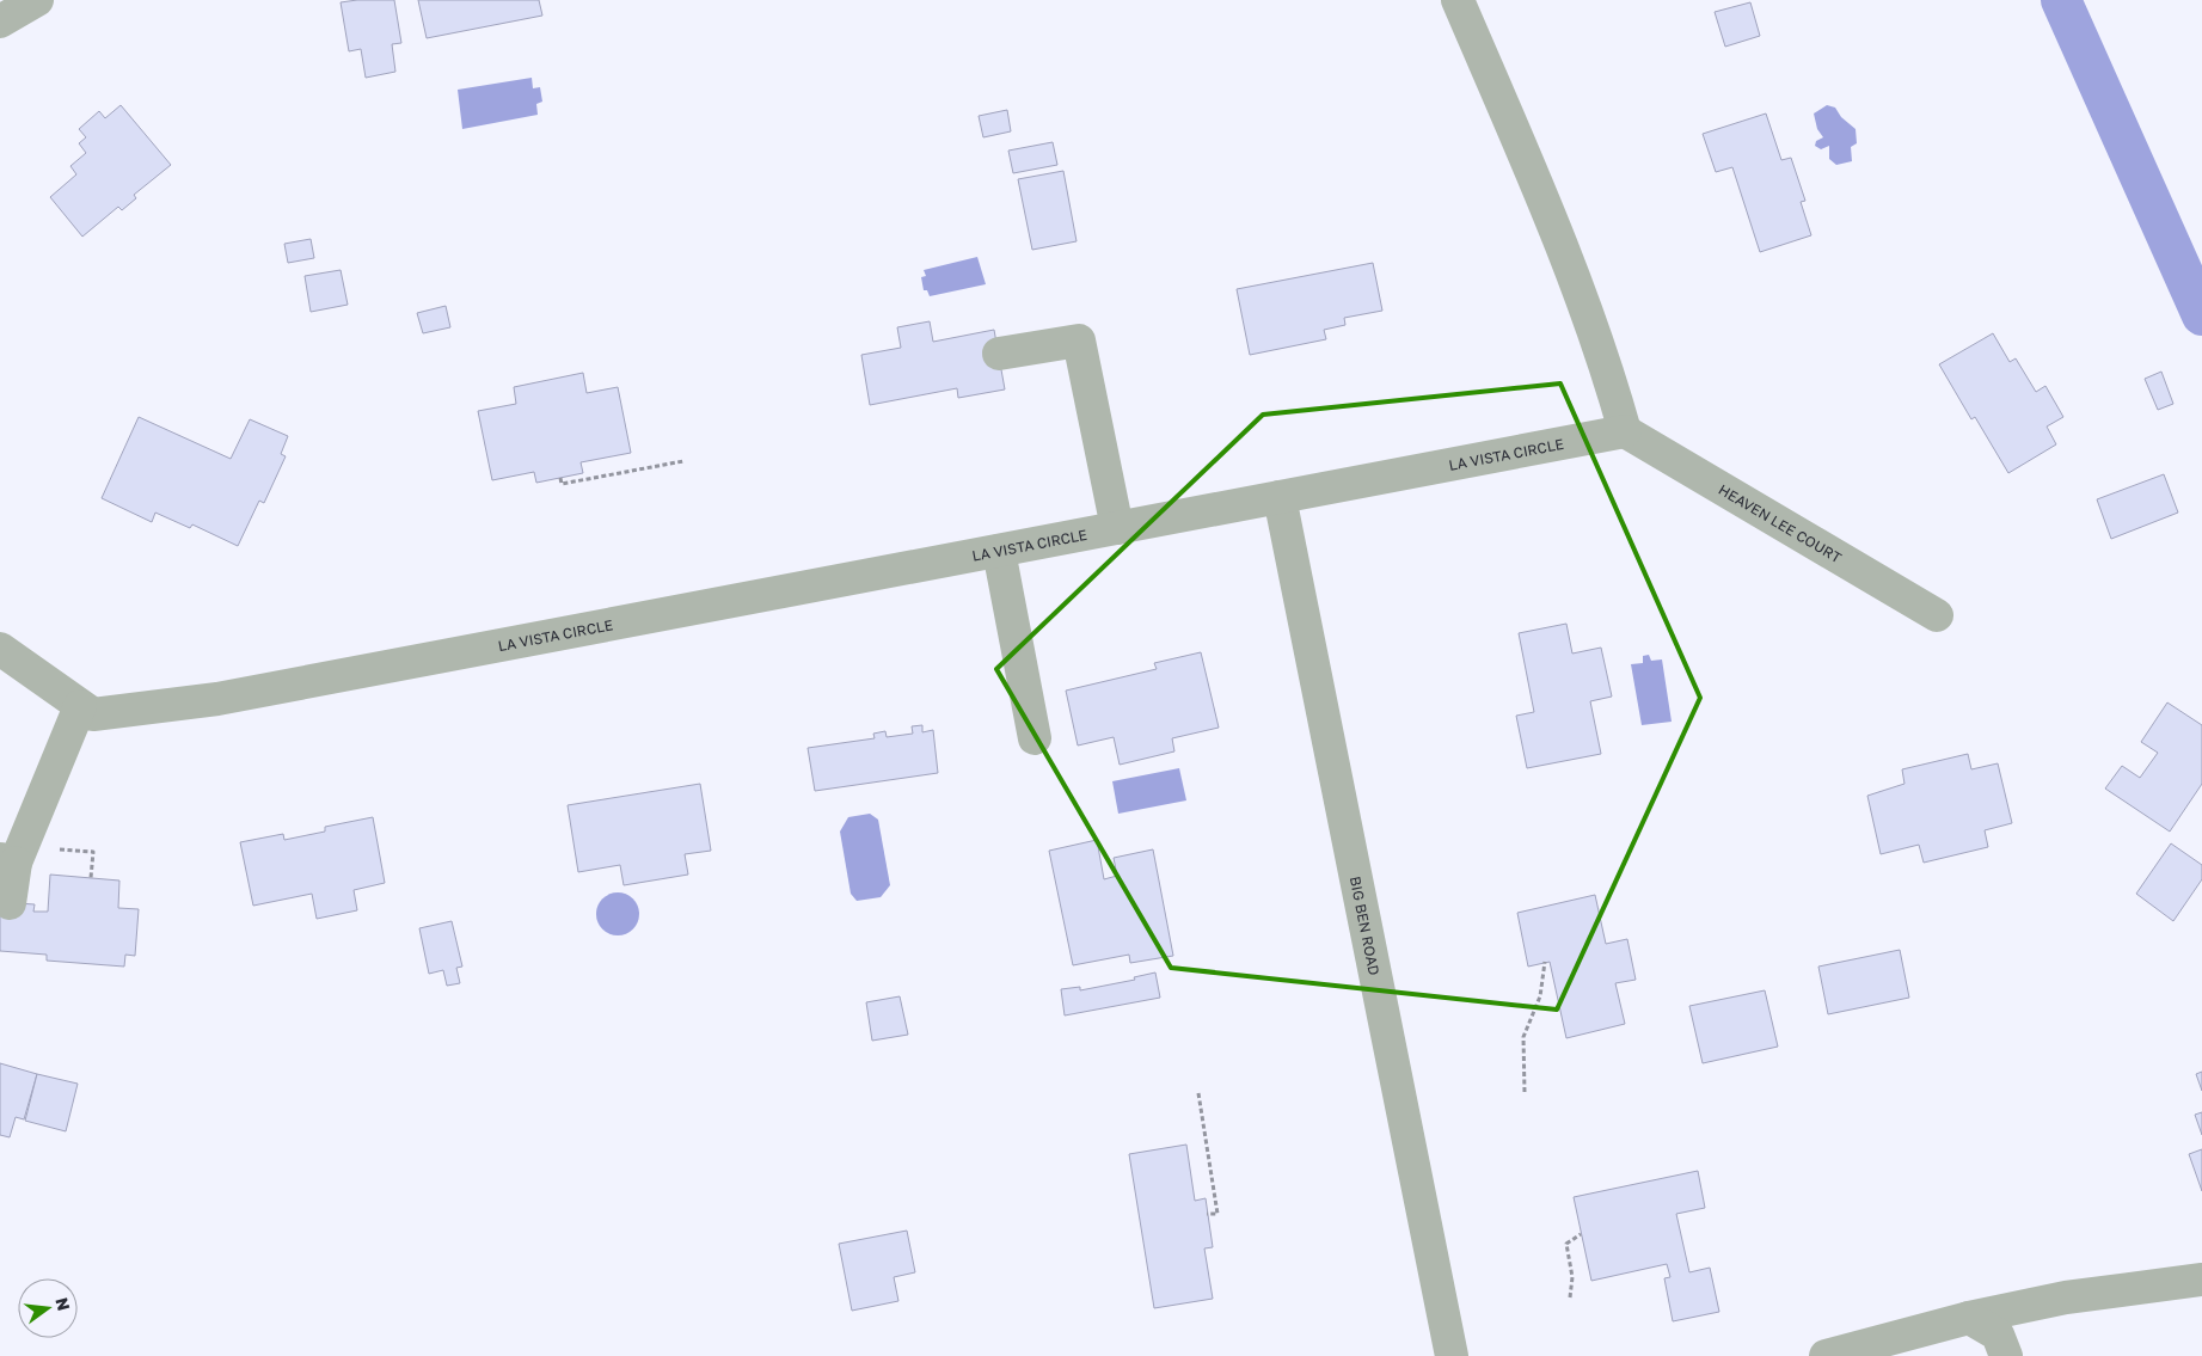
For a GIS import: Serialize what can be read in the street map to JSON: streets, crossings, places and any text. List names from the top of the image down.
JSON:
{
  "streets": {
    "street": ["LA VISTA CIRCLE", "HEAVEN LEE COURT", "BIG BEN ROAD"]
  },
  "crossings": [
    ["LA VISTA CIRCLE", "HEAVEN LEE COURT"],
    ["LA VISTA CIRCLE", "BIG BEN ROAD"]
  ],
  "north": "right"
}
